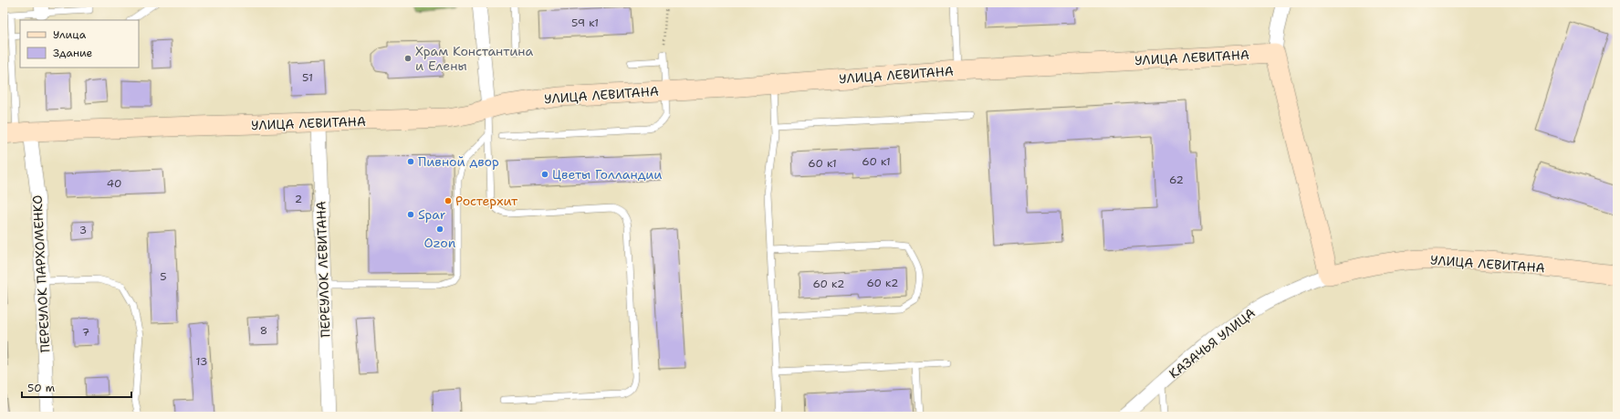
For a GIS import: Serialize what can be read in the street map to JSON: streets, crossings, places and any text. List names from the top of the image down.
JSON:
{
  "streets": {
    "street": [
      "УЛИЦА ЛЕВИТАНА",
      "ПЕРЕУЛОК ЛЕВИТАНА",
      "ПЕРЕУЛОК ПАРХОМЕНКО",
      "КАЗАЧЬЯ УЛИЦА"
    ]
  },
  "crossings": [
    ["УЛИЦА ЛЕВИТАНА", "ПЕРЕУЛОК ЛЕВИТАНА"],
    ["УЛИЦА ЛЕВИТАНА", "ПЕРЕУЛОК ПАРХОМЕНКО"],
    ["УЛИЦА ЛЕВИТАНА", "КАЗАЧЬЯ УЛИЦА"]
  ],
  "places": [
    "Храм Константина и Елены",
    "Пивной двор",
    "Цветы Голландии",
    "Ростерхит",
    "Spar",
    "Ozon"
  ],
  "house_numbers": [
    "59 к1",
    "51",
    "60 к1",
    "60 к1",
    "62",
    "40",
    "2",
    "3",
    "5",
    "60 к2",
    "60 к2",
    "8",
    "7",
    "13"
  ],
  "legend": ["Улица", "Здание"],
  "scale_bar": "50 m"
}
